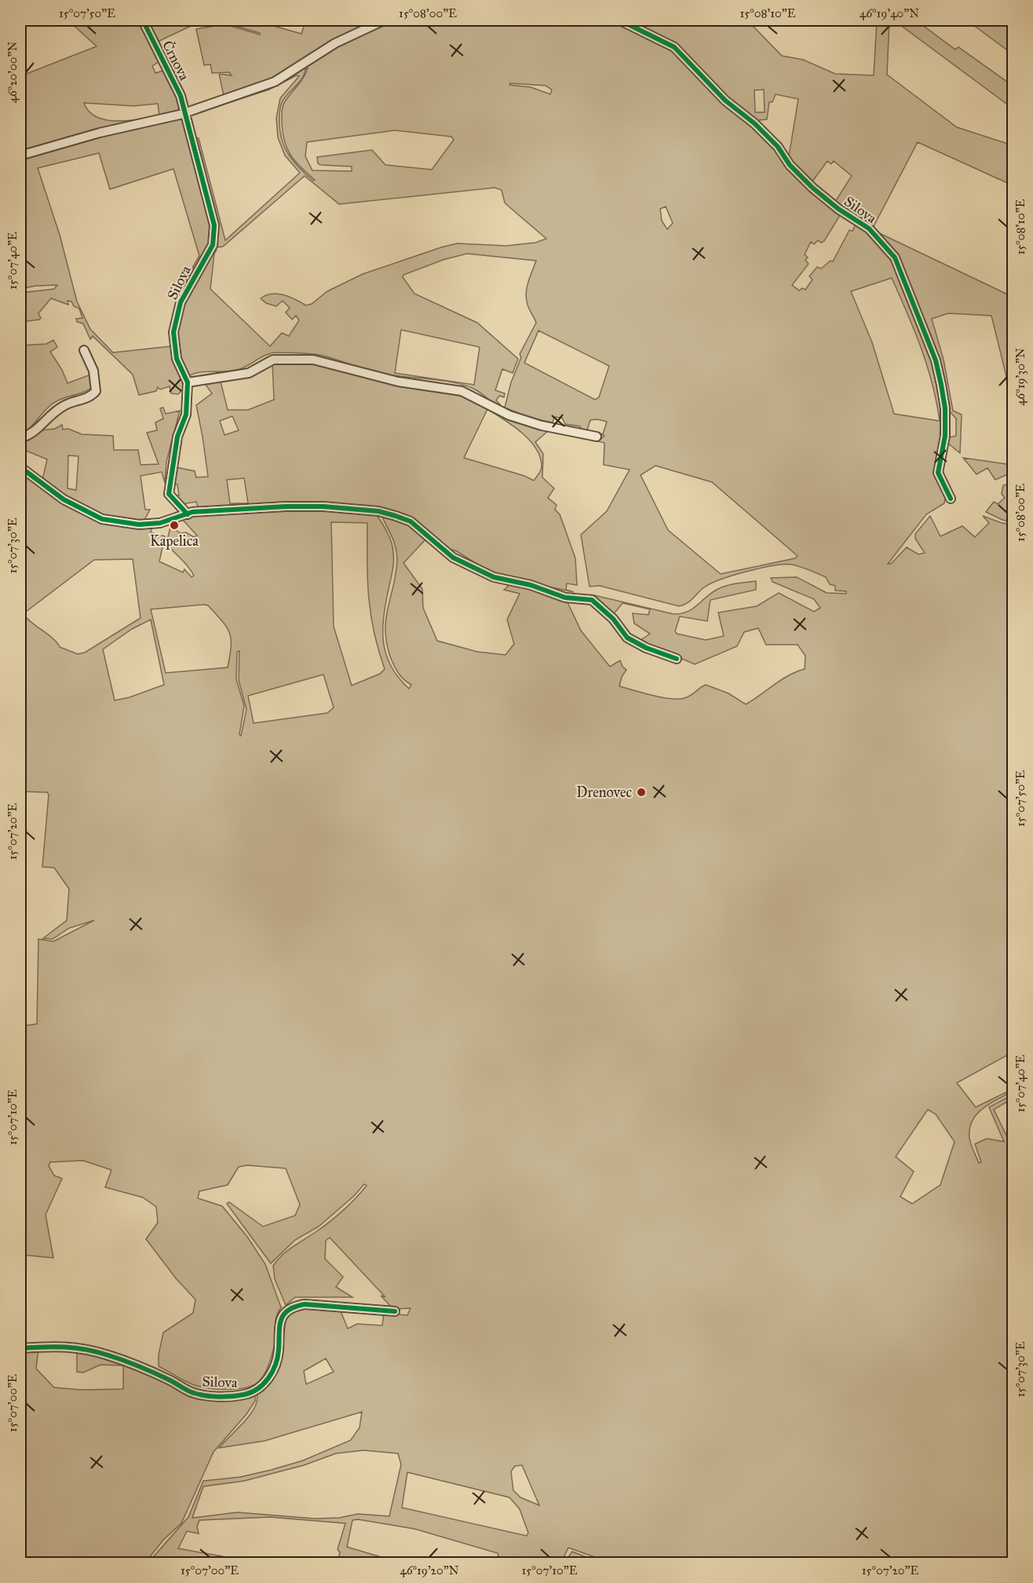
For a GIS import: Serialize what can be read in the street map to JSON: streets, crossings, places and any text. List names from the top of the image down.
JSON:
{
  "streets": {
    "street": ["Črnova", "Silova"]
  },
  "crossings": [
    ["Črnova", "Silova"]
  ],
  "places": ["Kapelica", "Drenovec"],
  "coordinates": [
    "15°07'50\"E",
    "15°08'00\"E",
    "15°08'10\"E",
    "46°19'40\"N",
    "46°20'00\"N",
    "15°07'40\"E",
    "46°19'30\"N",
    "15°07'30\"E",
    "15°07'20\"E",
    "15°07'10\"E",
    "15°07'00\"E",
    "46°19'20\"N"
  ]
}
